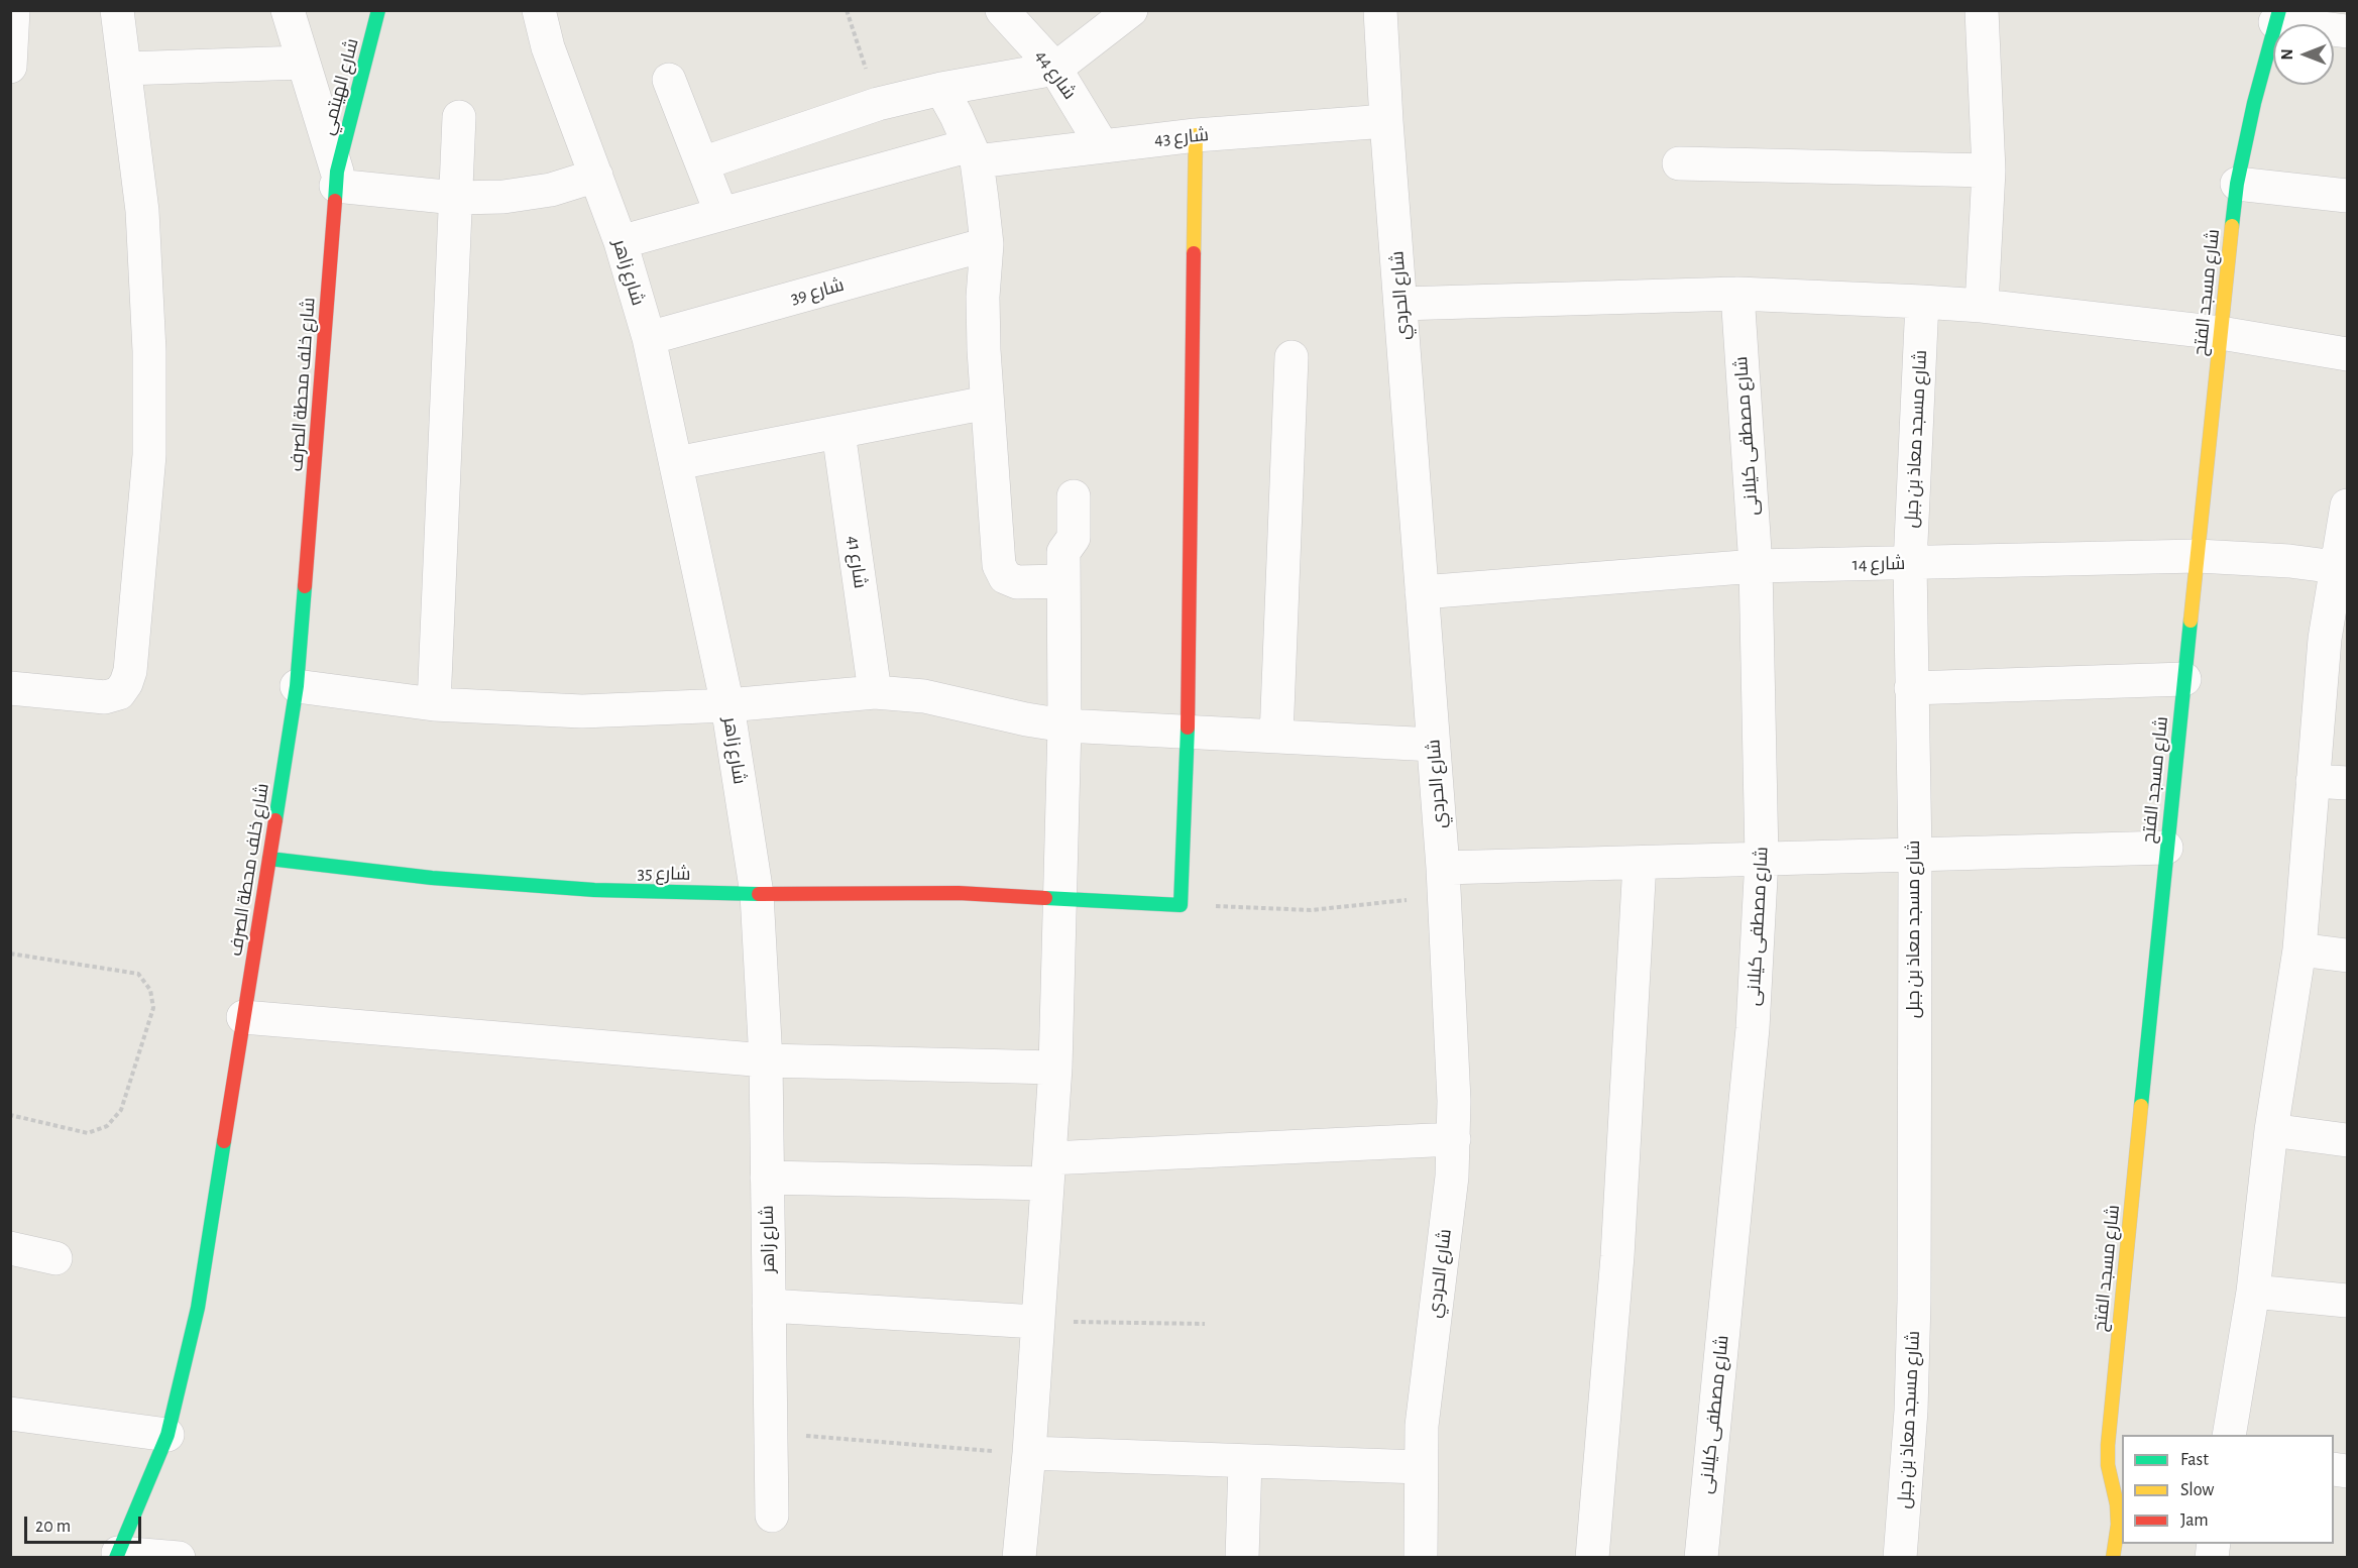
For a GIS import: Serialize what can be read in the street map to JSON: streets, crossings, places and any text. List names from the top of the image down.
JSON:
{
  "streets": {
    "street": [
      "شارع 44",
      "شارع الهيتمي",
      "شارع 43",
      "شارع زاهر",
      "شارع 39",
      "شارع مسجد الفتح",
      "شارع الحردي",
      "شارع خلف محطة الصرف",
      "شارع مصطفى كيلانى",
      "شارع مسجد معاذ بن جبل",
      "شارع 41",
      "شارع 14",
      "شارع 35"
    ]
  },
  "crossings": [
    ["شارع 44", "شارع 43"],
    ["شارع الهيتمي", "شارع خلف محطة الصرف"],
    ["شارع 43", "شارع زاهر"],
    ["شارع 43", "شارع الحردي"],
    ["شارع زاهر", "شارع 39"],
    ["شارع زاهر", "شارع 35"],
    ["شارع مسجد الفتح", "شارع 14"],
    ["شارع الحردي", "شارع 14"],
    ["شارع خلف محطة الصرف", "شارع 35"],
    ["شارع مصطفى كيلانى", "شارع 14"],
    ["شارع مسجد معاذ بن جبل", "شارع 14"]
  ],
  "legend": ["Fast", "Slow", "Jam"],
  "scale_bar": "20 m",
  "north": "left"
}
